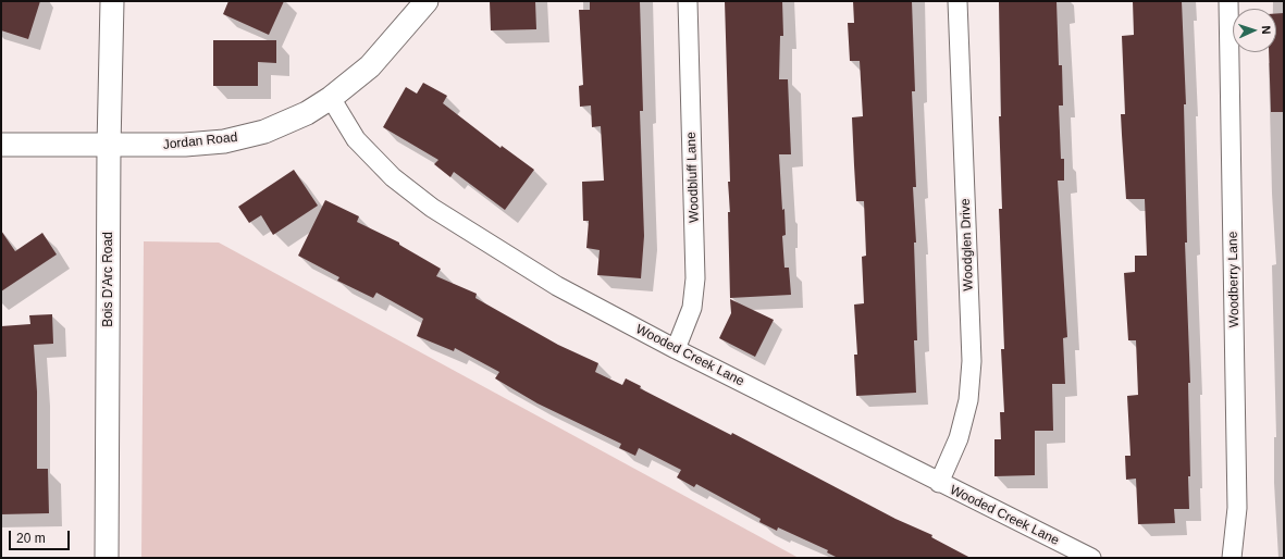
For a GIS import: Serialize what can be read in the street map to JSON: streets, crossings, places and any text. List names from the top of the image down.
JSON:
{
  "streets": {
    "street": [
      "Jordan Road",
      "Woodbluff Lane",
      "Woodglen Drive",
      "Bois D'Arc Road",
      "Woodberry Lane",
      "Wooded Creek Lane"
    ]
  },
  "crossings": [
    ["Jordan Road", "Bois D'Arc Road"],
    ["Jordan Road", "Wooded Creek Lane"],
    ["Woodbluff Lane", "Wooded Creek Lane"],
    ["Woodglen Drive", "Wooded Creek Lane"]
  ],
  "scale_bar": "20 m",
  "north": "right"
}
